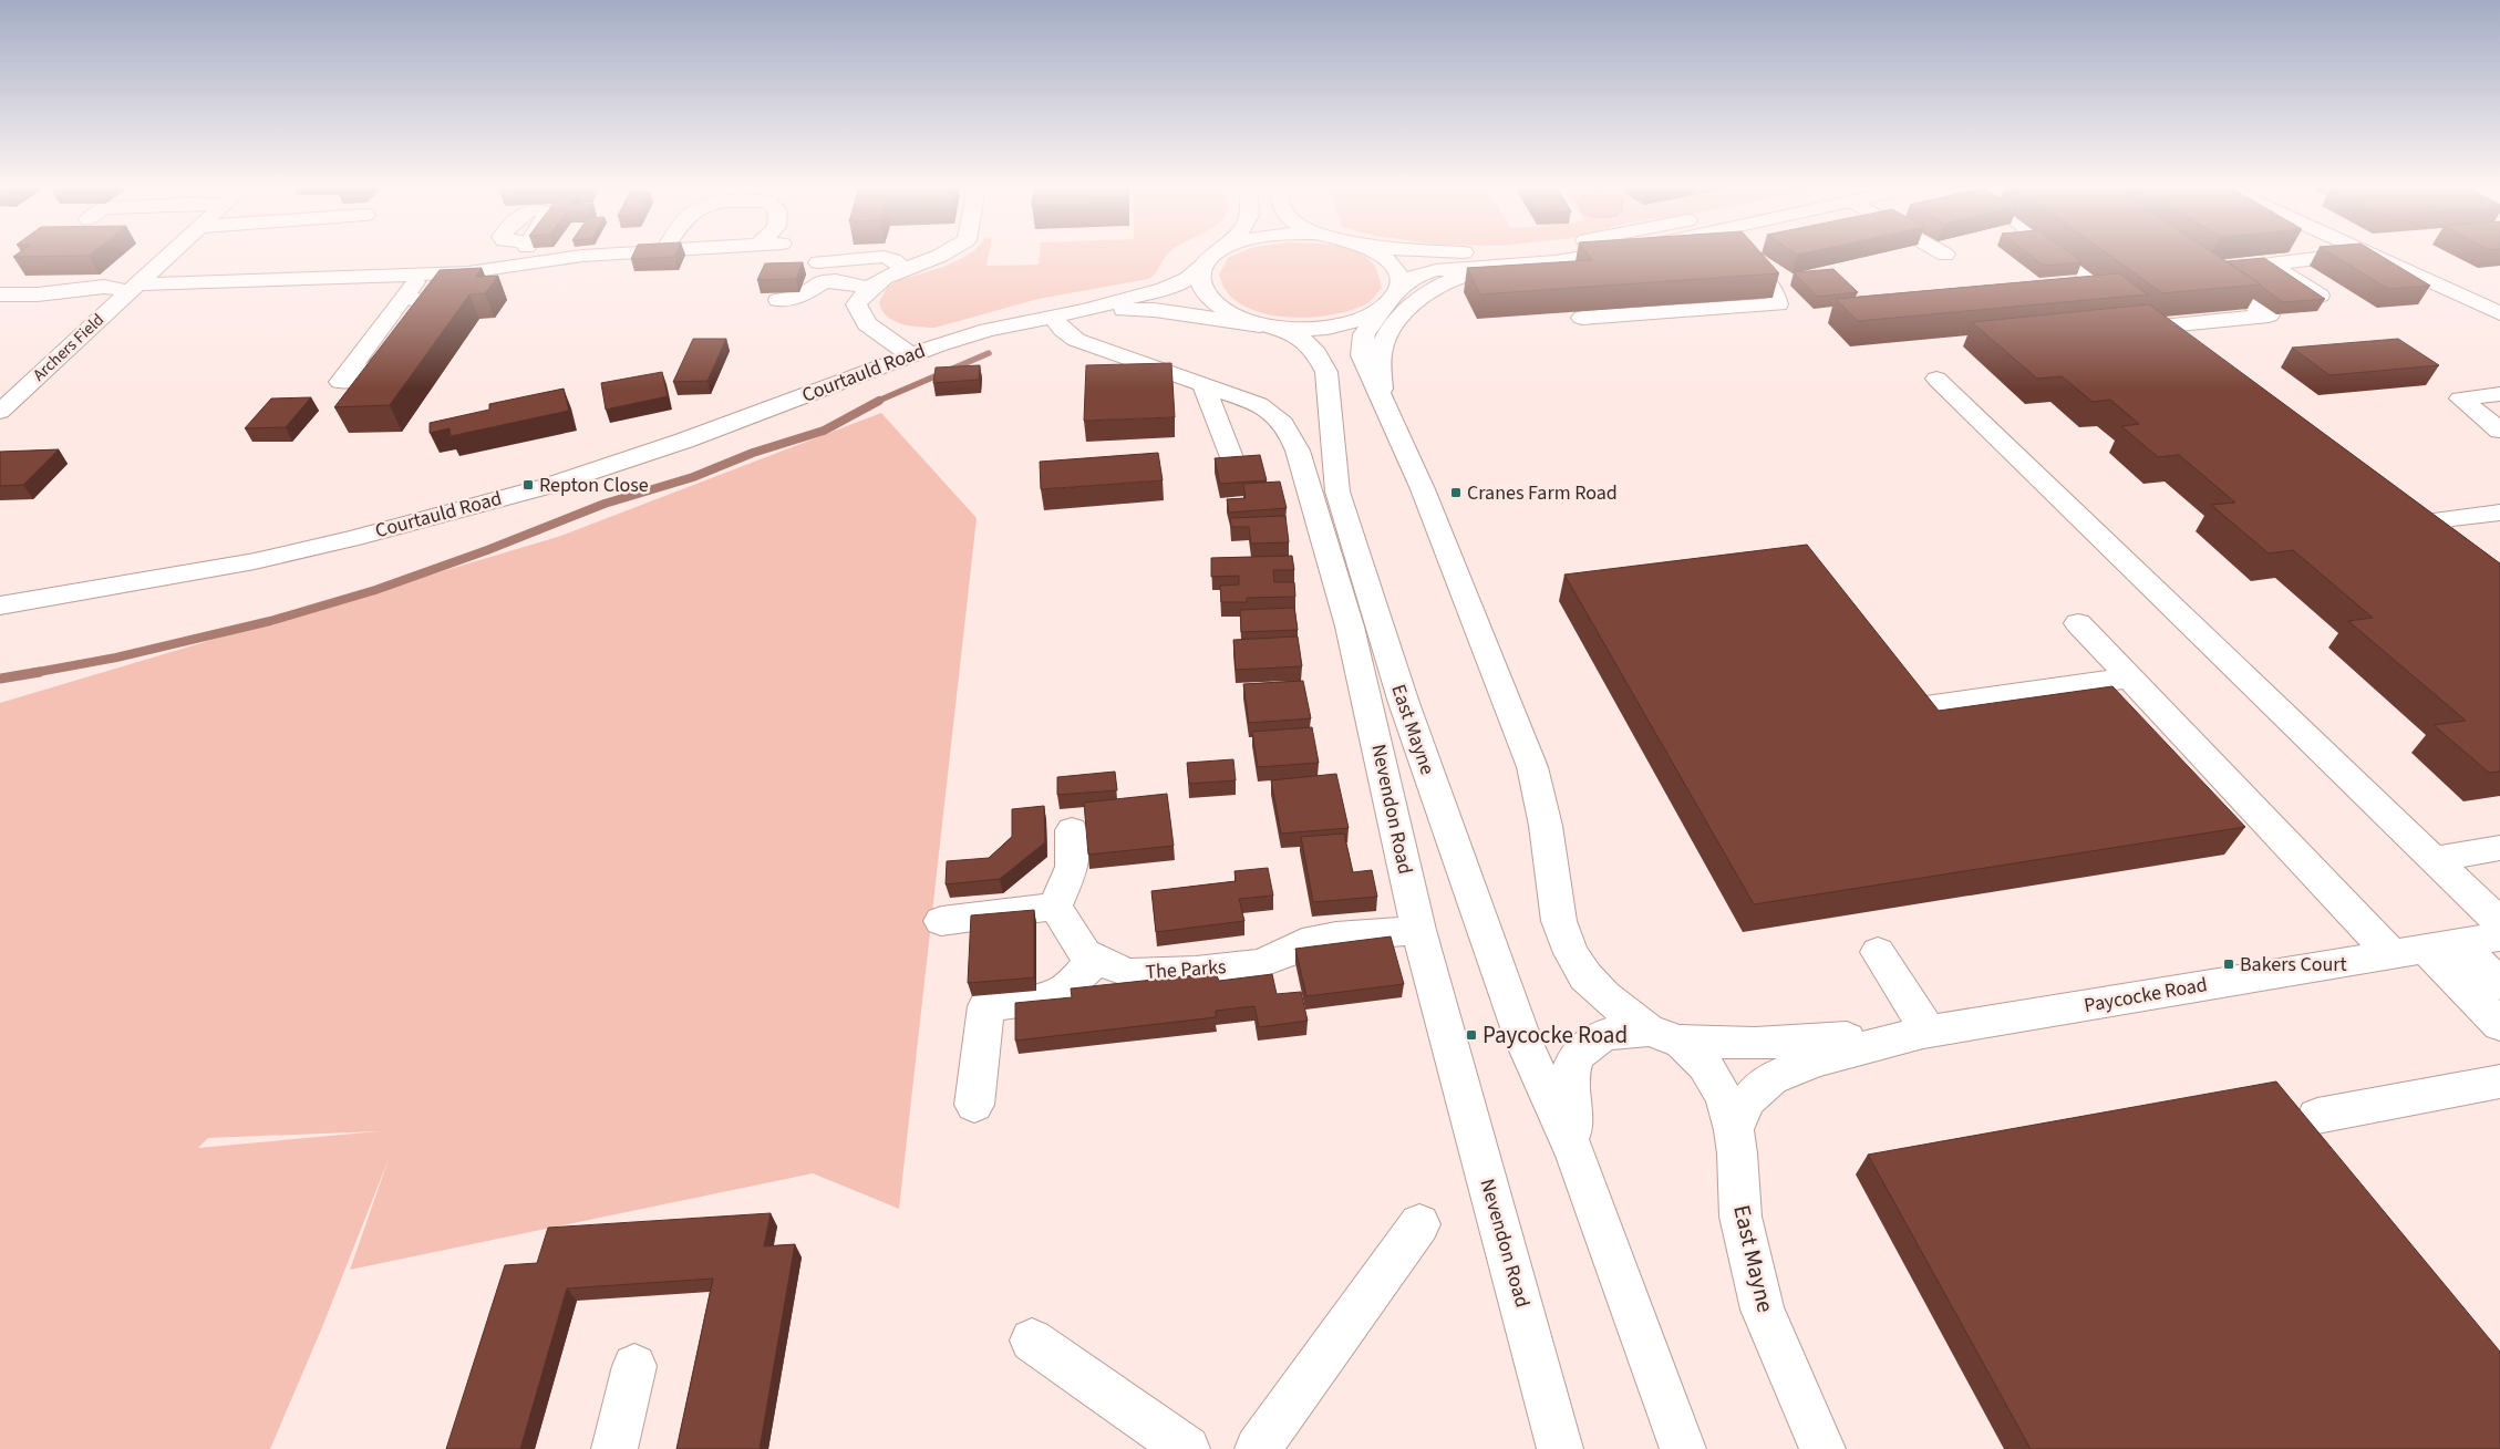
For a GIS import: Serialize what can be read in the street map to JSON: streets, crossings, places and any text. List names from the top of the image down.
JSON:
{
  "streets": {
    "main road": [
      "Archers Field",
      "Courtauld Road",
      "East Mayne",
      "Nevendon Road",
      "The Parks",
      "Paycocke Road"
    ]
  },
  "crossings": [
    ["Courtauld Road", "East Mayne"],
    ["Courtauld Road", "Nevendon Road"],
    ["East Mayne", "Paycocke Road"],
    ["Nevendon Road", "The Parks"]
  ],
  "places": {
    "transit": [
      "Repton Close",
      "Cranes Farm Road",
      "Bakers Court",
      "Paycocke Road"
    ]
  }
}
